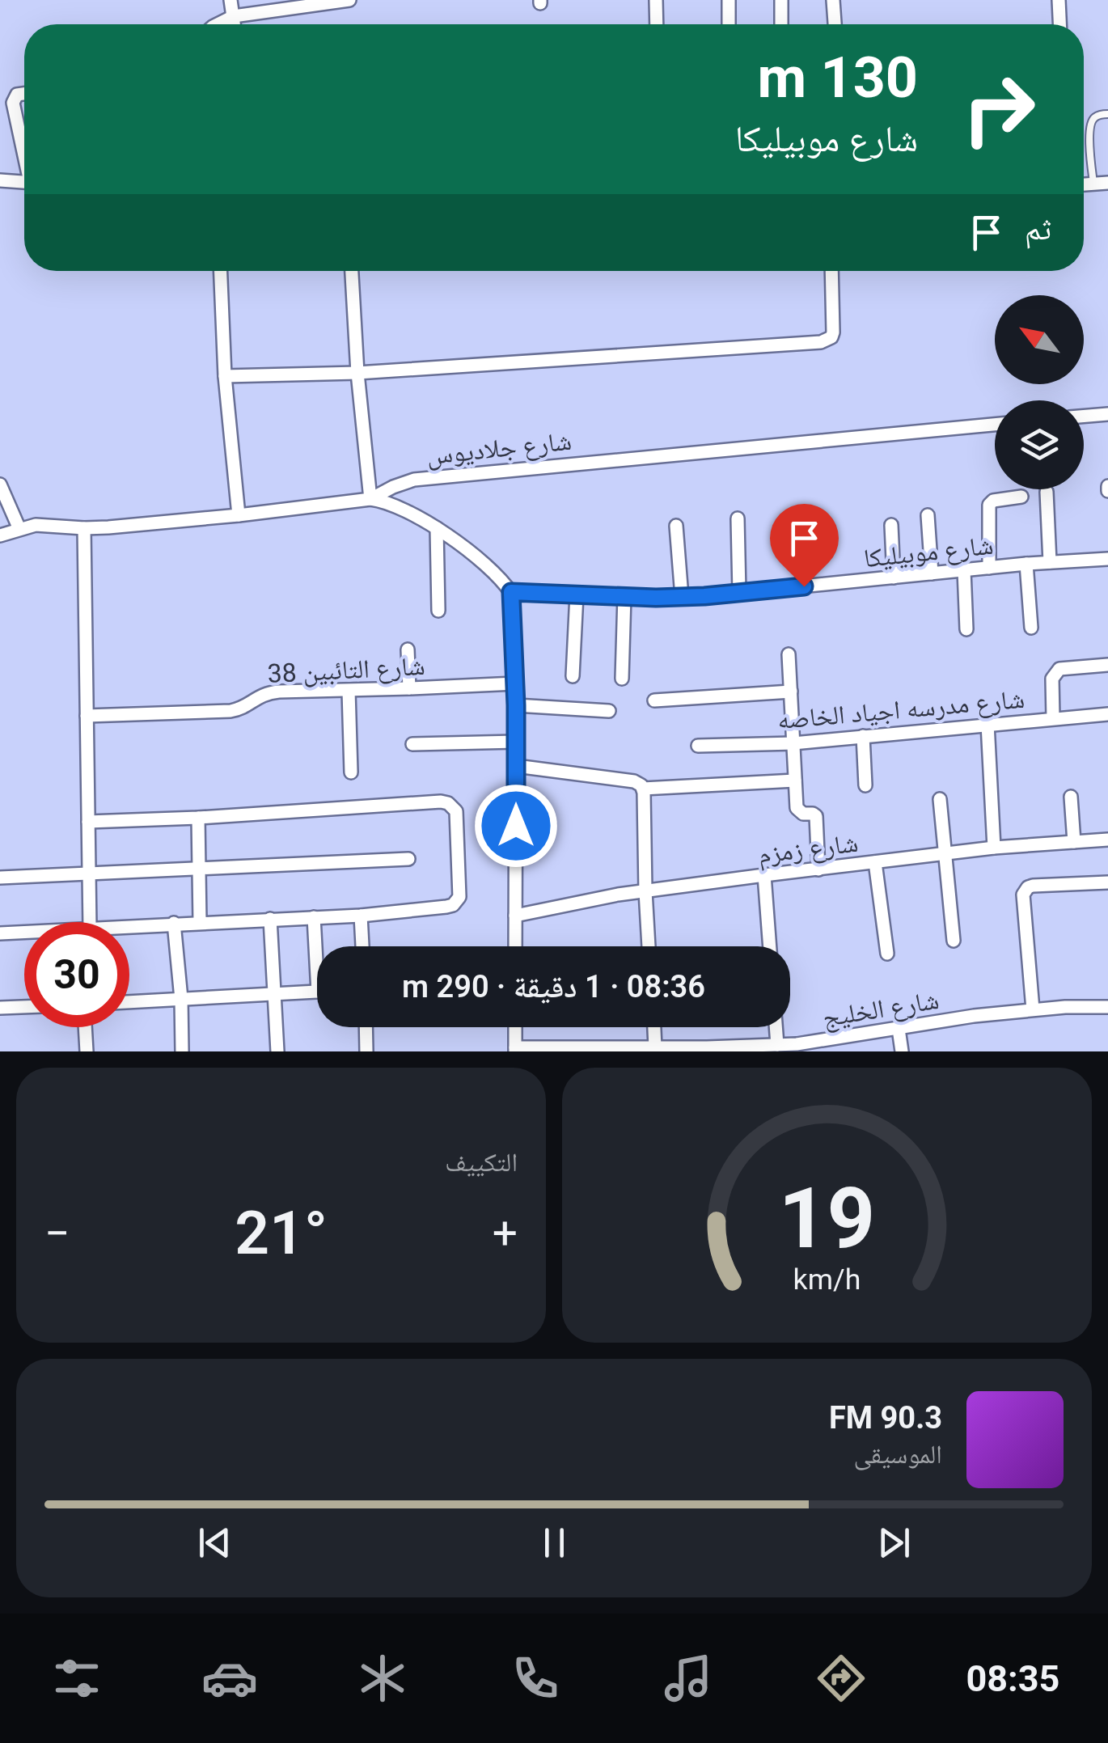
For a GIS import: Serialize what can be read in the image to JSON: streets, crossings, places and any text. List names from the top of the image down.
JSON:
{
  "streets": {
    "street": [
      "شارع جلاديوس",
      "شارع موبيليكا",
      "شارع التائبين 38",
      "شارع مدرسه اجياد الخاصه",
      "شارع زمزم",
      "شارع الخليج"
    ]
  },
  "north": "top left",
  "page": {
    "turn": ["130 m", "شارع موبيليكا"],
    "then": "ثم",
    "limit": "30",
    "trip": "08:36 · 1 دقيقة · 290 m",
    "tile": "التكييف",
    "heat": ["−", "21°", "+"],
    "song": ["90.3 FM", "الموسيقى"],
    "tabs": "08:35",
    "gauge": ["19", "km/h"]
  }
}
